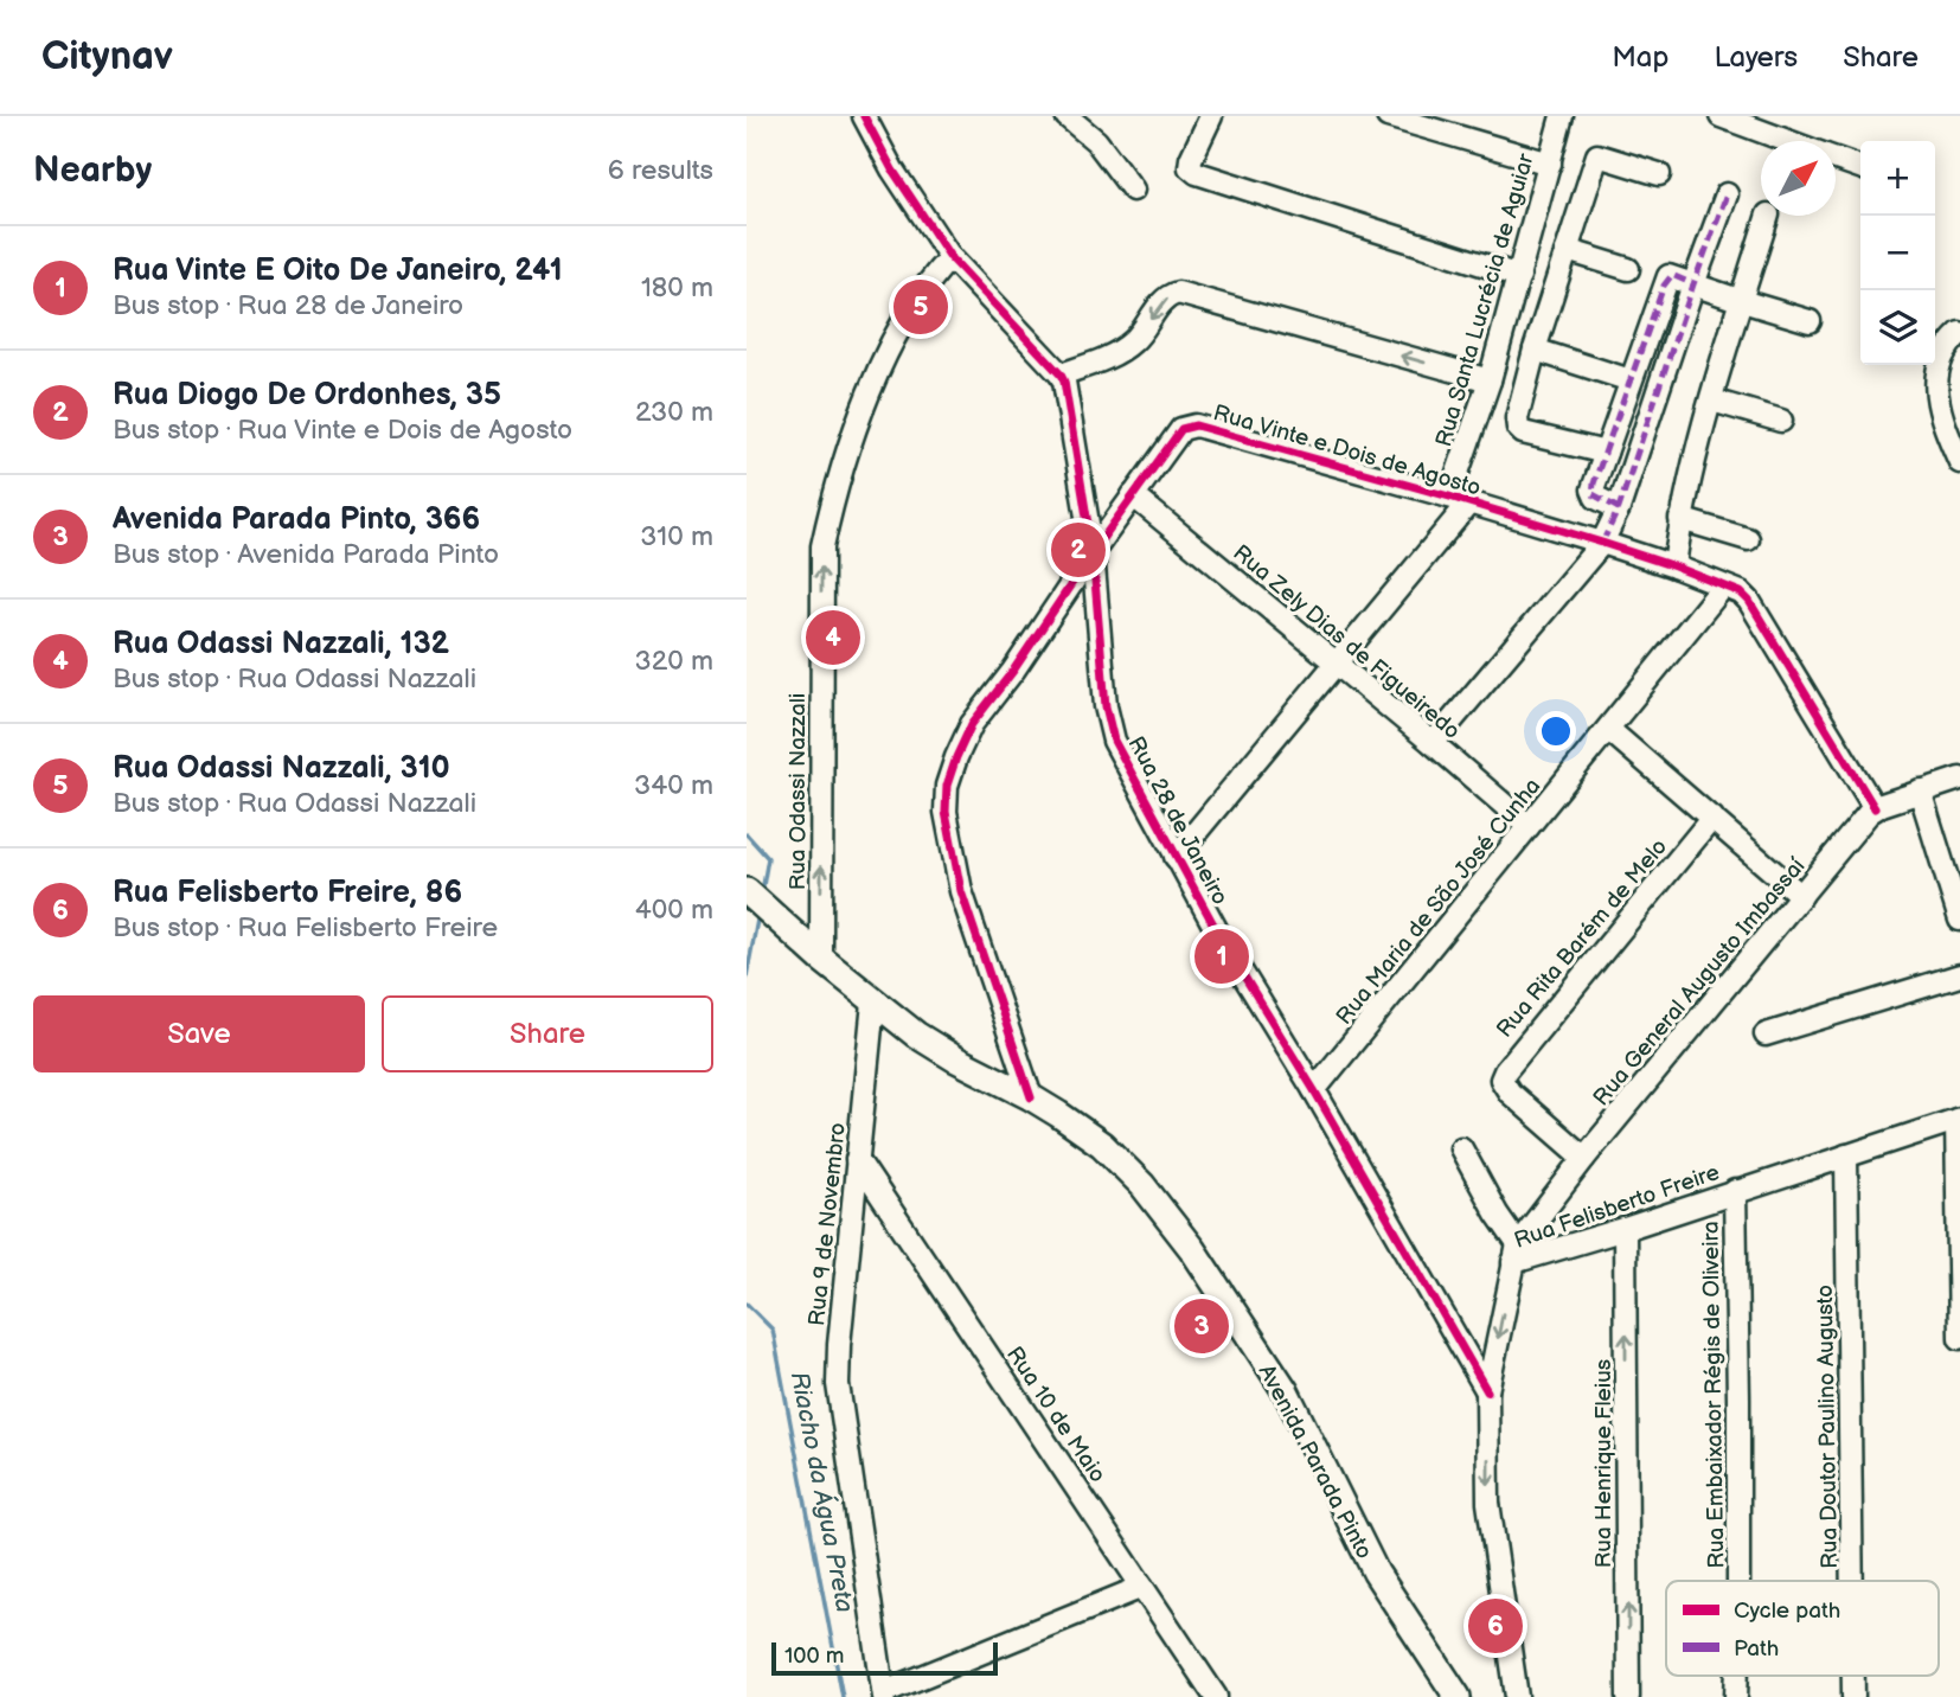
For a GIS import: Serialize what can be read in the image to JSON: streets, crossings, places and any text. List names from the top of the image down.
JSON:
{
  "streets": {
    "main road": ["Avenida Parada Pinto"],
    "street": [
      "Rua Santa Lucrécia de Aguiar",
      "Rua Vinte e Dois de Agosto",
      "Rua Zely Dias de Figueiredo",
      "Rua Odassi Nazzali",
      "Rua 28 de Janeiro",
      "Rua Maria de São José Cunha",
      "Rua Rita Barém de Melo",
      "Rua General Augusto Imbassaí",
      "Rua Felisberto Freire",
      "Rua 9 de Novembro",
      "Rua Embaixador Régis de Oliveira",
      "Rua 10 de Maio",
      "Rua Doutor Paulino Augusto",
      "Rua Henrique Fleius"
    ]
  },
  "crossings": [
    ["Rua Santa Lucrécia de Aguiar", "Rua Vinte e Dois de Agosto"],
    ["Rua Vinte e Dois de Agosto", "Rua Zely Dias de Figueiredo"],
    ["Rua Vinte e Dois de Agosto", "Rua 28 de Janeiro"],
    ["Rua Vinte e Dois de Agosto", "Rua Maria de São José Cunha"],
    ["Rua Vinte e Dois de Agosto", "Rua General Augusto Imbassaí"],
    ["Rua Vinte e Dois de Agosto", "Avenida Parada Pinto"],
    ["Rua Zely Dias de Figueiredo", "Rua Maria de São José Cunha"],
    ["Rua Odassi Nazzali", "Rua 28 de Janeiro"],
    ["Rua Odassi Nazzali", "Avenida Parada Pinto"],
    ["Rua 28 de Janeiro", "Rua Maria de São José Cunha"],
    ["Rua 28 de Janeiro", "Rua Felisberto Freire"],
    ["Rua Rita Barém de Melo", "Rua General Augusto Imbassaí"],
    ["Rua General Augusto Imbassaí", "Rua Felisberto Freire"],
    ["Rua Felisberto Freire", "Rua Embaixador Régis de Oliveira"],
    ["Rua Felisberto Freire", "Rua Doutor Paulino Augusto"],
    ["Rua Felisberto Freire", "Rua Henrique Fleius"],
    ["Rua 9 de Novembro", "Rua 10 de Maio"],
    ["Rua 9 de Novembro", "Avenida Parada Pinto"]
  ],
  "one_way": ["Rua Odassi Nazzali", "Rua Felisberto Freire", "Rua Henrique Fleius"],
  "water": ["Riacho da Água Preta"],
  "legend": ["Cycle path", "Path"],
  "scale_bar": "100 m",
  "north": "top right",
  "page": {
    "header": "Citynav",
    "nav": ["Map", "Layers", "Share"],
    "heading": ["Nearby", "6 results"],
    "map_buttons": ["+", "−"],
    "list": [
      {
        "mark": "1",
        "name": "Rua Vinte E Oito De Janeiro, 241",
        "note": "Bus stop · Rua 28 de Janeiro",
        "value": "180 m"
      },
      {
        "mark": "2",
        "name": "Rua Diogo De Ordonhes, 35",
        "note": "Bus stop · Rua Vinte e Dois de Agosto",
        "value": "230 m"
      },
      {
        "mark": "3",
        "name": "Avenida Parada Pinto, 366",
        "note": "Bus stop · Avenida Parada Pinto",
        "value": "310 m"
      },
      {
        "mark": "4",
        "name": "Rua Odassi Nazzali, 132",
        "note": "Bus stop · Rua Odassi Nazzali",
        "value": "320 m"
      },
      {
        "mark": "5",
        "name": "Rua Odassi Nazzali, 310",
        "note": "Bus stop · Rua Odassi Nazzali",
        "value": "340 m"
      },
      {
        "mark": "6",
        "name": "Rua Felisberto Freire, 86",
        "note": "Bus stop · Rua Felisberto Freire",
        "value": "400 m"
      }
    ],
    "pins": [
      "5",
      "2",
      "4",
      "1",
      "3",
      "6"
    ],
    "buttons": ["Save", "Share"],
    "scale": "100 m"
  }
}
